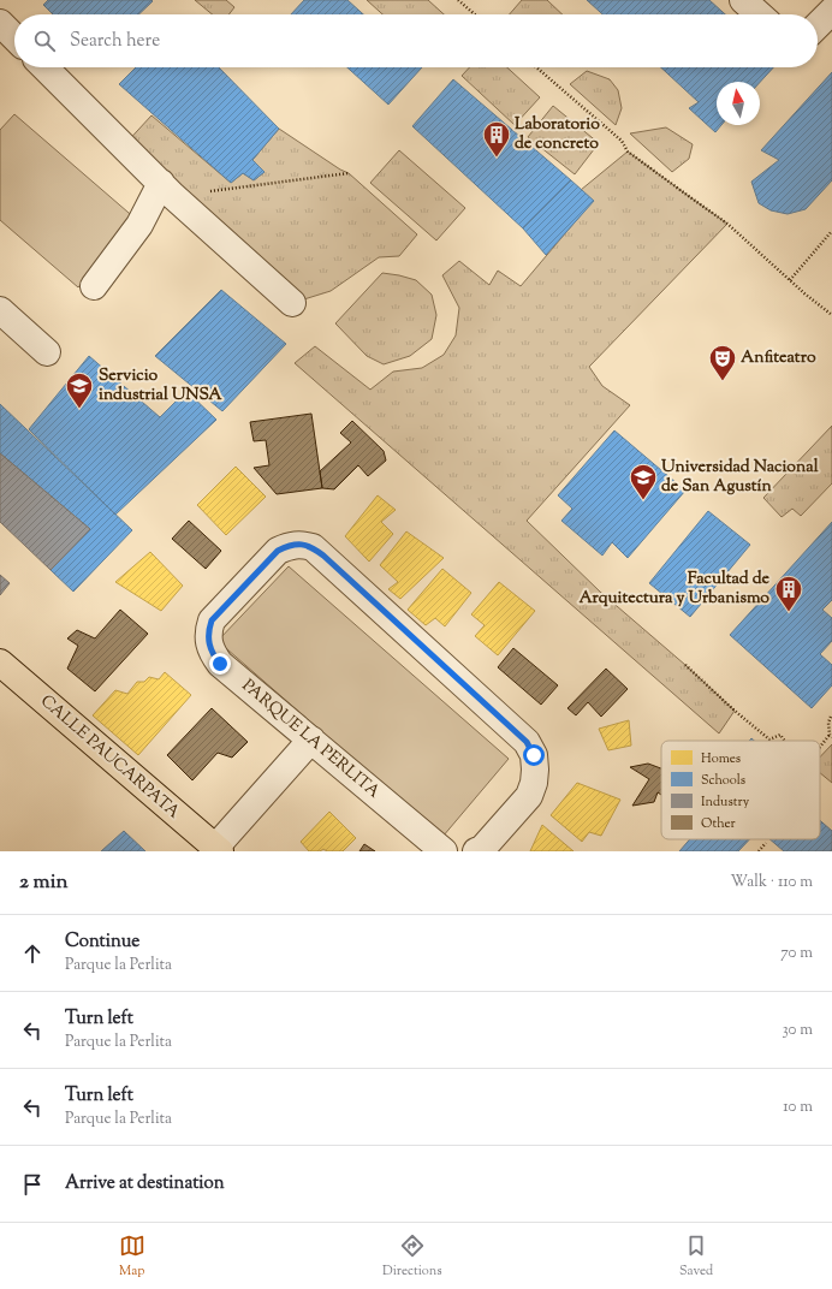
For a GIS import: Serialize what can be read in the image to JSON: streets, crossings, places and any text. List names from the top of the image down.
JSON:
{
  "streets": {
    "main road": ["CALLE PAUCARPATA"],
    "street": ["PARQUE LA PERLITA"]
  },
  "places": {
    "building": ["Laboratorio de concreto", "Facultad de Arquitectura y Urbanismo"],
    "theatre": ["Anfiteatro"],
    "school or university": ["Servicio industrial UNSA", "Universidad Nacional de San Agustín"]
  },
  "legend": [
    "Homes",
    "Schools",
    "Industry",
    "Other"
  ],
  "north": "top",
  "page": {
    "search": "Search here",
    "heading": ["2 min", "Walk · 110 m"],
    "list": [
      ["Continue", "Parque la Perlita", "70 m"],
      ["Turn left", "Parque la Perlita", "30 m"],
      ["Turn left", "Parque la Perlita", "10 m"],
      "Arrive at destination"
    ],
    "nav": ["Map", "Directions", "Saved"]
  }
}
